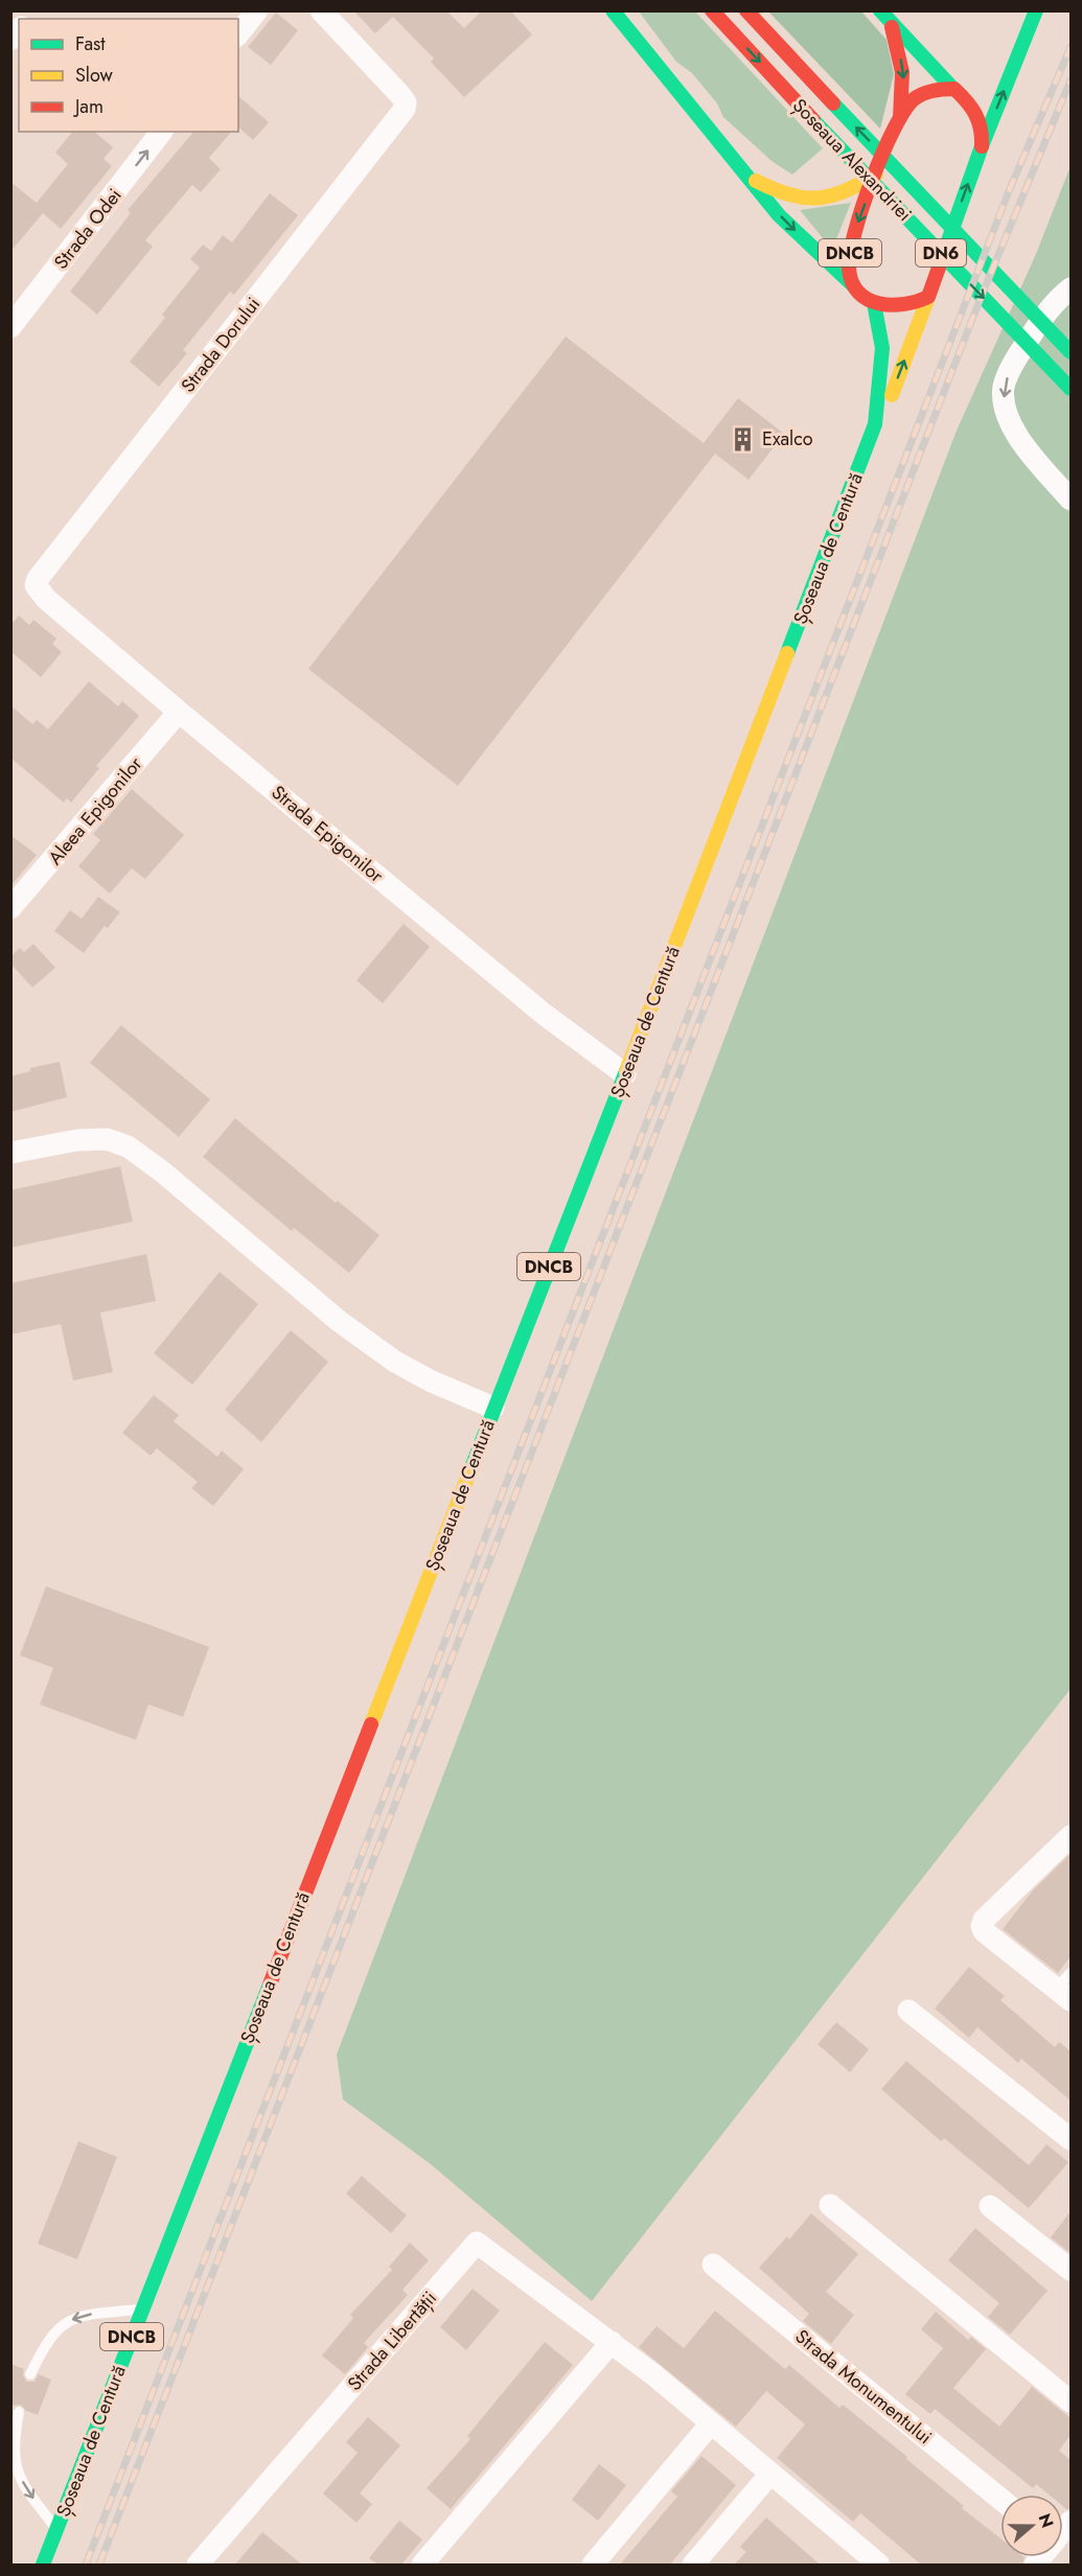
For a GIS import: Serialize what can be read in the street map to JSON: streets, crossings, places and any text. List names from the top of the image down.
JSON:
{
  "streets": {
    "main road": [
      "Șoseaua Alexandriei",
      "DNCB",
      "DN6",
      "Șoseaua de Centură"
    ],
    "street": [
      "Strada Odei",
      "Strada Dorului",
      "Aleea Epigonilor",
      "Strada Epigonilor",
      "Strada Libertății",
      "Strada Monumentului"
    ]
  },
  "crossings": [
    ["DNCB", "Șoseaua de Centură"],
    ["Strada Dorului", "Strada Epigonilor"],
    ["Șoseaua de Centură", "Strada Epigonilor"],
    ["Aleea Epigonilor", "Strada Epigonilor"]
  ],
  "one_way": ["Strada Odei"],
  "places": {
    "building": ["Exalco"]
  },
  "legend": ["Fast", "Slow", "Jam"],
  "north": "right"
}
